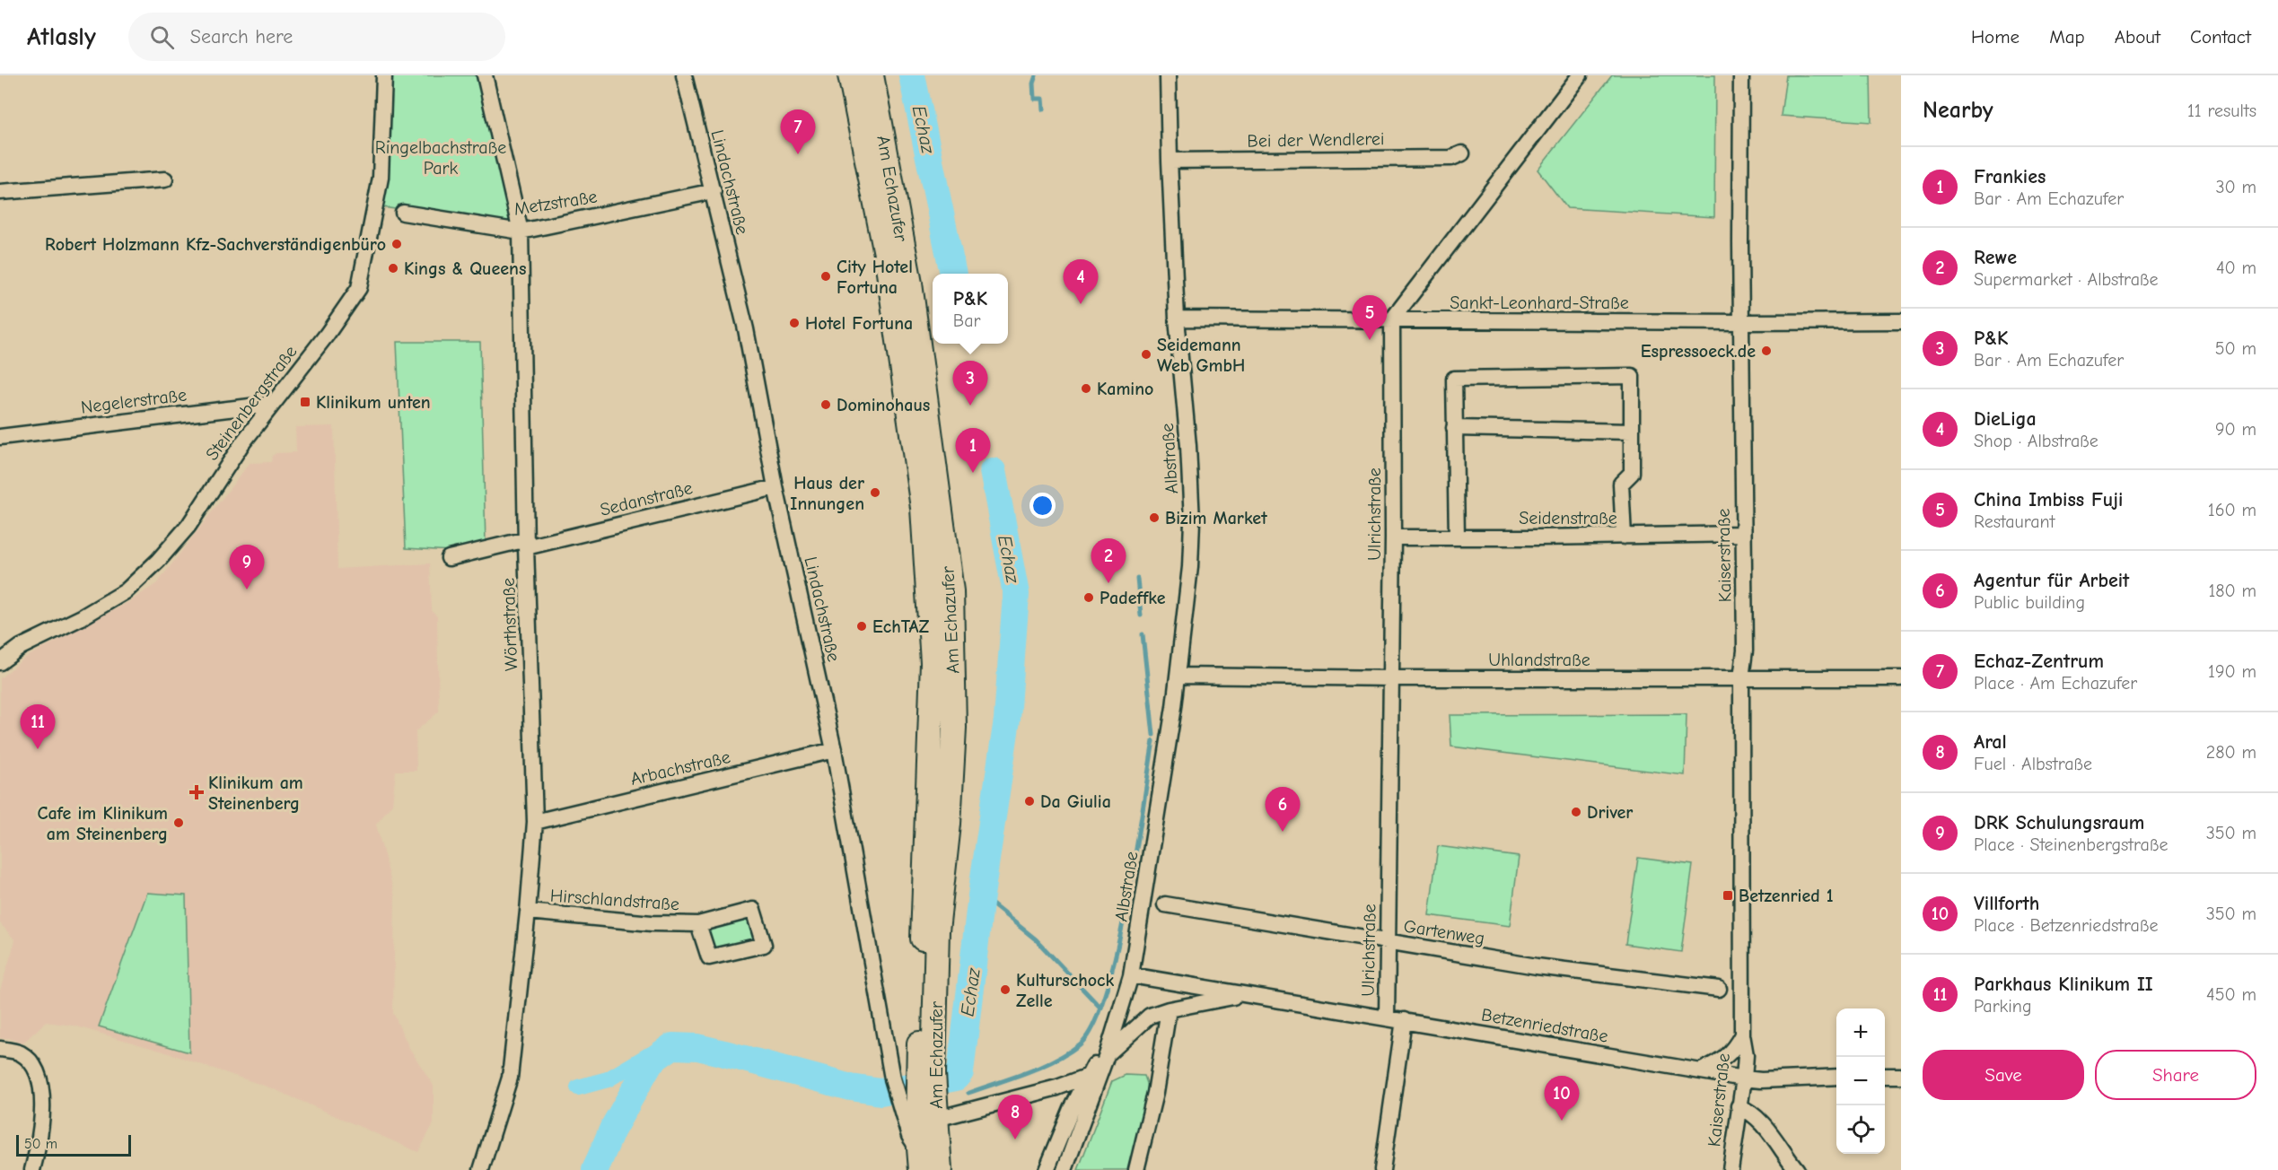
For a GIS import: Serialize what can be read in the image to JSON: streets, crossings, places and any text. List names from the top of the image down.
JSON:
{
  "streets": {
    "main road": ["Am Echazufer"],
    "street": [
      "Bei der Wendlerei",
      "Lindachstraße",
      "Metzstraße",
      "Sankt-Leonhard-Straße",
      "Negelerstraße",
      "Steinenbergstraße",
      "Albstraße",
      "Sedanstraße",
      "Ulrichstraße",
      "Seidenstraße",
      "Kaiserstraße",
      "Wörthstraße",
      "Uhlandstraße",
      "Arbachstraße",
      "Hirschlandstraße",
      "Gartenweg",
      "Betzenriedstraße"
    ]
  },
  "crossings": [
    ["Bei der Wendlerei", "Albstraße"],
    ["Lindachstraße", "Am Echazufer"],
    ["Lindachstraße", "Metzstraße"],
    ["Lindachstraße", "Sedanstraße"],
    ["Lindachstraße", "Arbachstraße"],
    ["Metzstraße", "Wörthstraße"],
    ["Sankt-Leonhard-Straße", "Albstraße"],
    ["Sankt-Leonhard-Straße", "Ulrichstraße"],
    ["Sankt-Leonhard-Straße", "Kaiserstraße"],
    ["Negelerstraße", "Steinenbergstraße"],
    ["Albstraße", "Uhlandstraße"],
    ["Albstraße", "Betzenriedstraße"],
    ["Sedanstraße", "Wörthstraße"],
    ["Ulrichstraße", "Seidenstraße"],
    ["Ulrichstraße", "Uhlandstraße"],
    ["Ulrichstraße", "Gartenweg"],
    ["Ulrichstraße", "Betzenriedstraße"],
    ["Seidenstraße", "Kaiserstraße"],
    ["Kaiserstraße", "Uhlandstraße"],
    ["Kaiserstraße", "Betzenriedstraße"],
    ["Wörthstraße", "Arbachstraße"],
    ["Wörthstraße", "Hirschlandstraße"]
  ],
  "water": ["Echaz"],
  "parks": ["Ringelbachstraße Park"],
  "places": {
    "other": [
      "Robert Holzmann Kfz-Sachverständigenbüro",
      "Kings & Queens",
      "City Hotel Fortuna",
      "Hotel Fortuna",
      "Espressoeck.de",
      "Seidemann Web GmbH",
      "Kamino",
      "Dominohaus",
      "Haus der Innungen",
      "Bizim Market",
      "Padeffke",
      "EchTAZ",
      "Da Giulia",
      "Driver",
      "Cafe im Klinikum am Steinenberg",
      "Kulturschock Zelle"
    ],
    "transit": ["Klinikum unten", "Betzenried 1"],
    "health": ["Klinikum am Steinenberg"]
  },
  "scale_bar": "50 m",
  "page": {
    "header": "Atlasly",
    "search": "Search here",
    "nav": [
      "Home",
      "Map",
      "About",
      "Contact"
    ],
    "heading": ["Nearby", "11 results"],
    "pins": [
      "7",
      "4",
      "5",
      "3",
      "1",
      "2",
      "9",
      "11",
      "6",
      "10",
      "8"
    ],
    "list": [
      {
        "mark": "1",
        "name": "Frankies",
        "note": "Bar · Am Echazufer",
        "value": "30 m"
      },
      {
        "mark": "2",
        "name": "Rewe",
        "note": "Supermarket · Albstraße",
        "value": "40 m"
      },
      {
        "mark": "3",
        "name": "P&K",
        "note": "Bar · Am Echazufer",
        "value": "50 m"
      },
      {
        "mark": "4",
        "name": "DieLiga",
        "note": "Shop · Albstraße",
        "value": "90 m"
      },
      {
        "mark": "5",
        "name": "China Imbiss Fuji",
        "note": "Restaurant",
        "value": "160 m"
      },
      {
        "mark": "6",
        "name": "Agentur für Arbeit",
        "note": "Public building",
        "value": "180 m"
      },
      {
        "mark": "7",
        "name": "Echaz-Zentrum",
        "note": "Place · Am Echazufer",
        "value": "190 m"
      },
      {
        "mark": "8",
        "name": "Aral",
        "note": "Fuel · Albstraße",
        "value": "280 m"
      },
      {
        "mark": "9",
        "name": "DRK Schulungsraum",
        "note": "Place · Steinenbergstraße",
        "value": "350 m"
      },
      {
        "mark": "10",
        "name": "Villforth",
        "note": "Place · Betzenriedstraße",
        "value": "350 m"
      },
      {
        "mark": "11",
        "name": "Parkhaus Klinikum II",
        "note": "Parking",
        "value": "450 m"
      }
    ],
    "popup": ["P&K", "Bar"],
    "map_buttons": ["+", "−"],
    "buttons": ["Save", "Share"],
    "scale": "50 m"
  }
}
